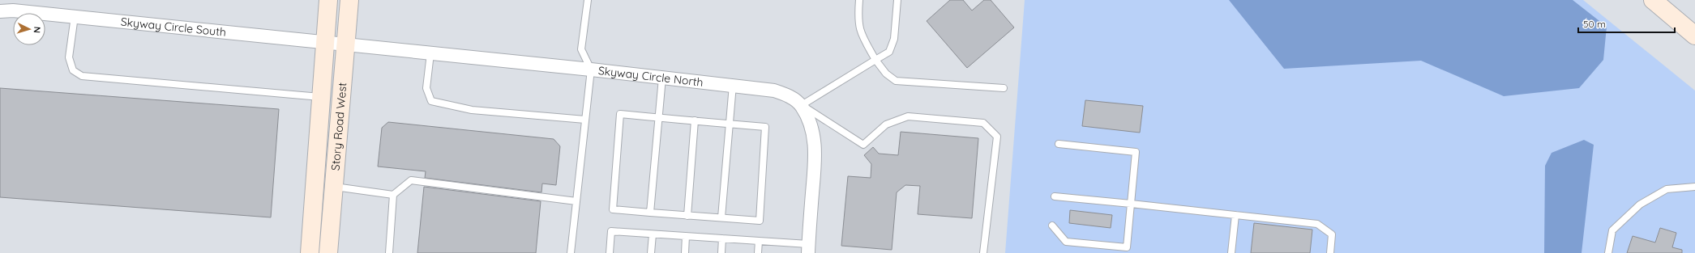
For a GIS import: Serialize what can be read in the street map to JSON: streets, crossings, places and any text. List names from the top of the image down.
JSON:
{
  "streets": {
    "street": ["Skyway Circle South", "Skyway Circle North", "Story Road West"]
  },
  "crossings": [
    ["Skyway Circle South", "Skyway Circle North"],
    ["Skyway Circle South", "Story Road West"],
    ["Skyway Circle North", "Story Road West"]
  ],
  "scale_bar": "50 m",
  "north": "right"
}
